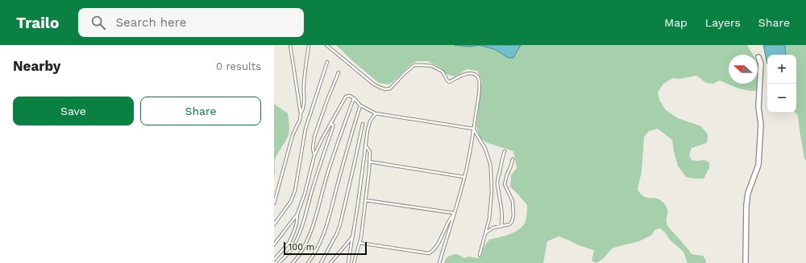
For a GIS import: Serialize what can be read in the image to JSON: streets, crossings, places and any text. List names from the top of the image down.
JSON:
{
  "scale_bar": "100 m",
  "north": "left",
  "page": {
    "header": "Trailo",
    "search": "Search here",
    "nav": ["Map", "Layers", "Share"],
    "heading": ["Nearby", "0 results"],
    "map_buttons": ["+", "−"],
    "buttons": ["Save", "Share"],
    "scale": "100 m"
  }
}
